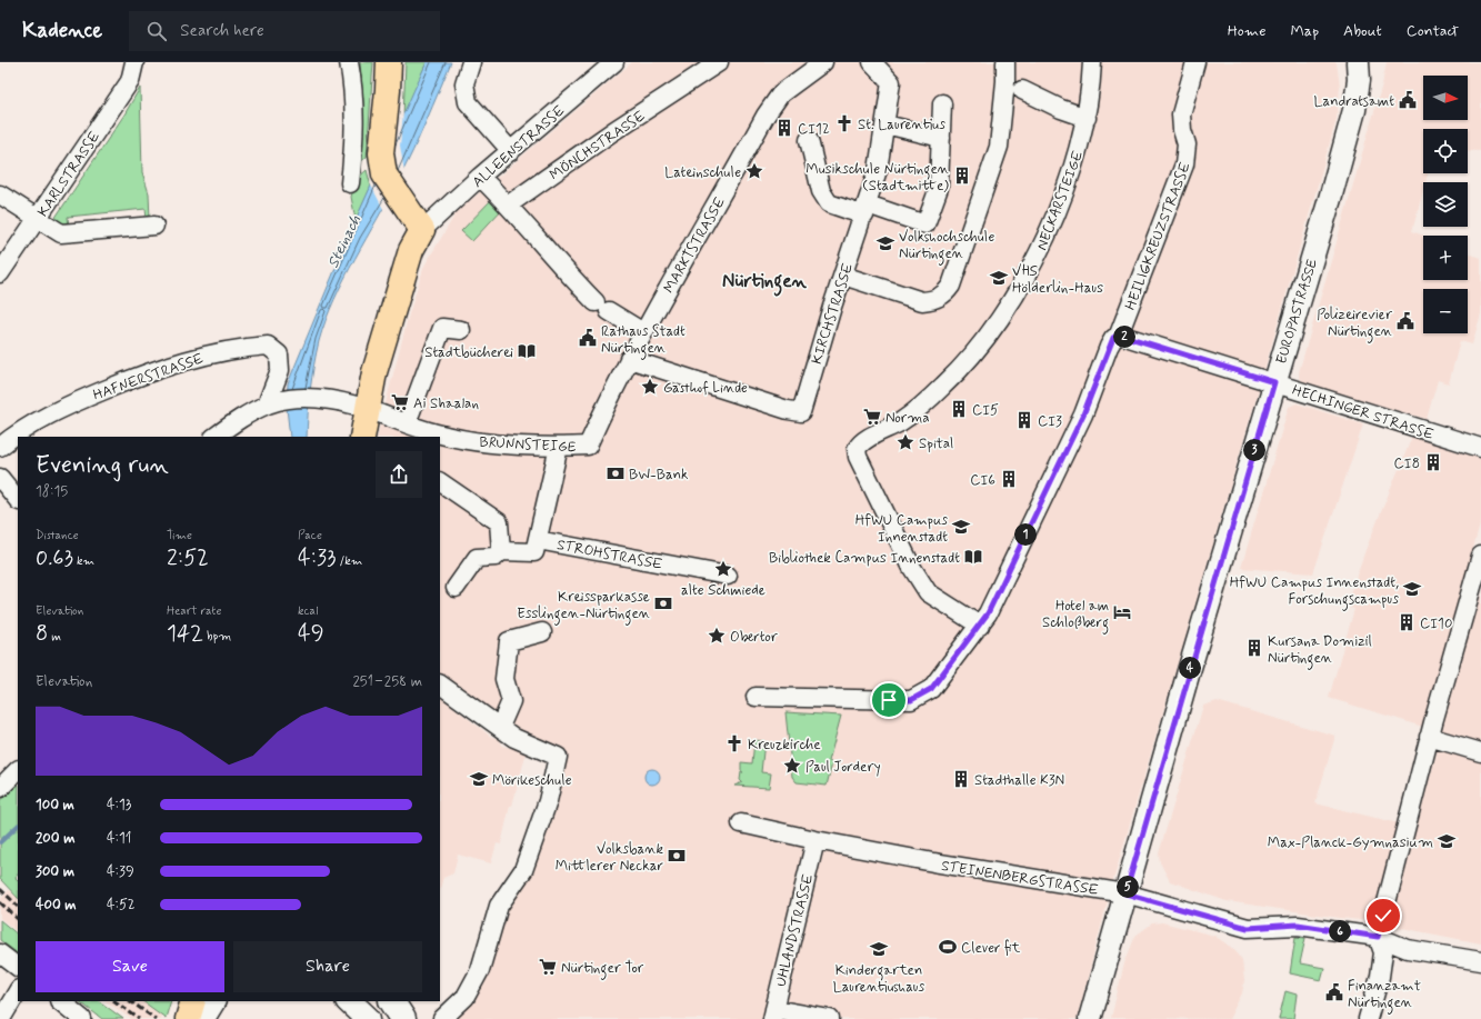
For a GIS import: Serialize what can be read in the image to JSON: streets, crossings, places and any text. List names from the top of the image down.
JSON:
{
  "streets": {
    "street": [
      "MÖNCHSTRASSE",
      "ALLEENSTRASSE",
      "KARLSTRASSE",
      "NECKARSTEIGE",
      "HEILIGKREUZSTRASSE",
      "MARKTSTRASSE",
      "EUROPASTRASSE",
      "KIRCHSTRASSE",
      "HAFNERSTRASSE",
      "HECHINGER STRASSE",
      "BRUNNSTEIGE",
      "STROHSTRASSE",
      "STEINENBERGSTRASSE",
      "UHLANDSTRASSE"
    ]
  },
  "crossings": [
    ["NECKARSTEIGE", "HEILIGKREUZSTRASSE"],
    ["HEILIGKREUZSTRASSE", "HECHINGER STRASSE"],
    ["MARKTSTRASSE", "KIRCHSTRASSE"],
    ["MARKTSTRASSE", "BRUNNSTEIGE"],
    ["EUROPASTRASSE", "HECHINGER STRASSE"],
    ["EUROPASTRASSE", "STEINENBERGSTRASSE"],
    ["HAFNERSTRASSE", "BRUNNSTEIGE"],
    ["STEINENBERGSTRASSE", "UHLANDSTRASSE"]
  ],
  "districts": ["Nürtingen"],
  "water": ["Steinach"],
  "places": {
    "public building": [
      "Landratsamt",
      "Polizeirevier Nürtingen",
      "Rathaus Stadt Nürtingen",
      "Finanzamt Nürtingen"
    ],
    "church": ["St. Laurentius", "Kreuzkirche"],
    "building": [
      "CI12",
      "Musikschule Nürtingen (Stadtmitte)",
      "CI5",
      "CI3",
      "CI8",
      "CI6",
      "CI10",
      "Kursana Domizil Nürtingen",
      "Stadthalle K3N"
    ],
    "place": [
      "Lateinschule",
      "Gasthof Linde",
      "Spital",
      "alte Schmiede",
      "Obertor",
      "Paul Jordery"
    ],
    "school or university": [
      "Volkshochschule Nürtingen",
      "VHS Hölderlin-Haus",
      "HfWU Campus Innenstadt",
      "HfWU Campus Innenstadt, Forschungscampus",
      "Mörikeschule",
      "Max-Planck-Gymnasium",
      "Kindergarten Laurentiushaus"
    ],
    "library": ["Stadtbücherei", "Bibliothek Campus Innenstadt"],
    "supermarket": ["Ai Shaalan", "Norma", "Nürtinger Tor"],
    "bank": ["BW-Bank", "Kreissparkasse Esslingen-Nürtingen", "Volksbank Mittlerer Neckar"],
    "hotel": ["Hotel am Schloßberg"],
    "sports": ["Clever fit"]
  },
  "north": "right",
  "page": {
    "header": "Kadence",
    "search": "Search here",
    "nav": [
      "Home",
      "Map",
      "About",
      "Contact"
    ],
    "map_buttons": ["+", "−"],
    "pins": [
      "2",
      "3",
      "1",
      "4",
      "5",
      "6"
    ],
    "heading": ["Evening run", "18:15"],
    "stats": [
      ["Distance", "0.63 km"],
      ["Time", "2:52"],
      ["Pace", "4:33 /km"],
      ["Elevation", "8 m"],
      ["Heart rate", "142 bpm"],
      ["kcal", "49"]
    ],
    "chart": ["Elevation", "251–258 m"],
    "list": [
      {
        "name": "100 m",
        "note": "4:13"
      },
      {
        "name": "200 m",
        "note": "4:11"
      },
      {
        "name": "300 m",
        "note": "4:39"
      },
      {
        "name": "400 m",
        "note": "4:52"
      }
    ],
    "buttons": ["Save", "Share"]
  }
}
